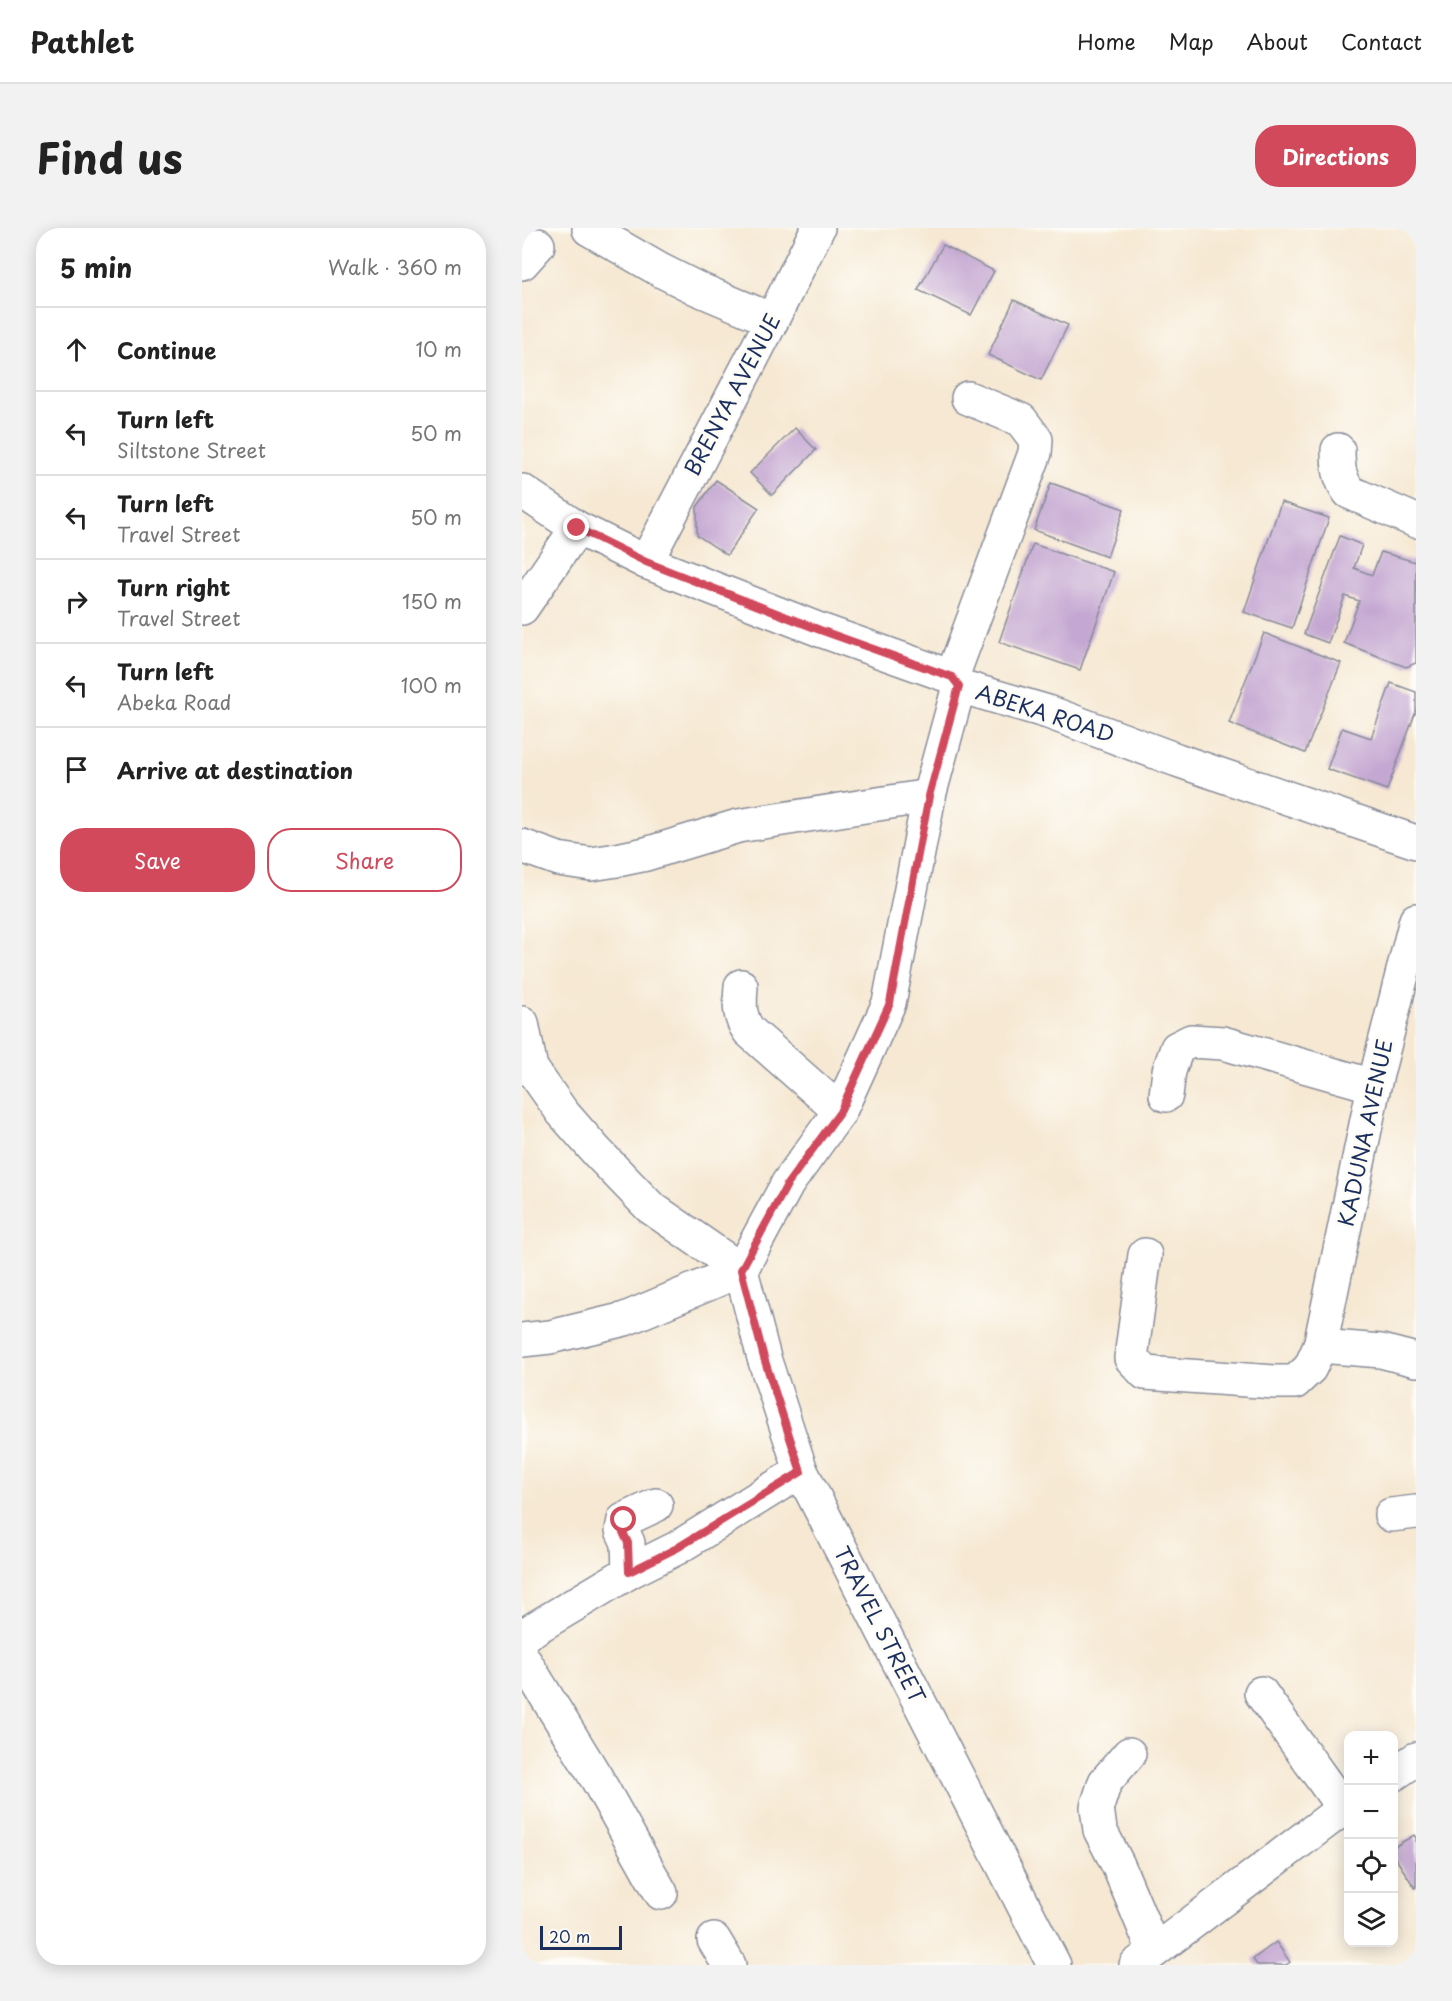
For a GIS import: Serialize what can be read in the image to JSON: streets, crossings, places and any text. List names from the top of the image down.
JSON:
{
  "streets": {
    "street": [
      "BRENYA AVENUE",
      "ABEKA ROAD",
      "KADUNA AVENUE",
      "TRAVEL STREET"
    ]
  },
  "crossings": [
    ["BRENYA AVENUE", "ABEKA ROAD"]
  ],
  "scale_bar": "20 m",
  "page": {
    "header": "Pathlet",
    "nav": [
      "Home",
      "Map",
      "About",
      "Contact"
    ],
    "title": "Find us",
    "buttons": [
      "Directions",
      ["Save", "Share"]
    ],
    "heading": ["5 min", "Walk · 360 m"],
    "list": [
      ["Continue", "10 m"],
      ["Turn left", "Siltstone Street", "50 m"],
      ["Turn left", "Travel Street", "50 m"],
      ["Turn right", "Travel Street", "150 m"],
      ["Turn left", "Abeka Road", "100 m"],
      "Arrive at destination"
    ],
    "map_buttons": ["+", "−"],
    "scale": "20 m"
  }
}
